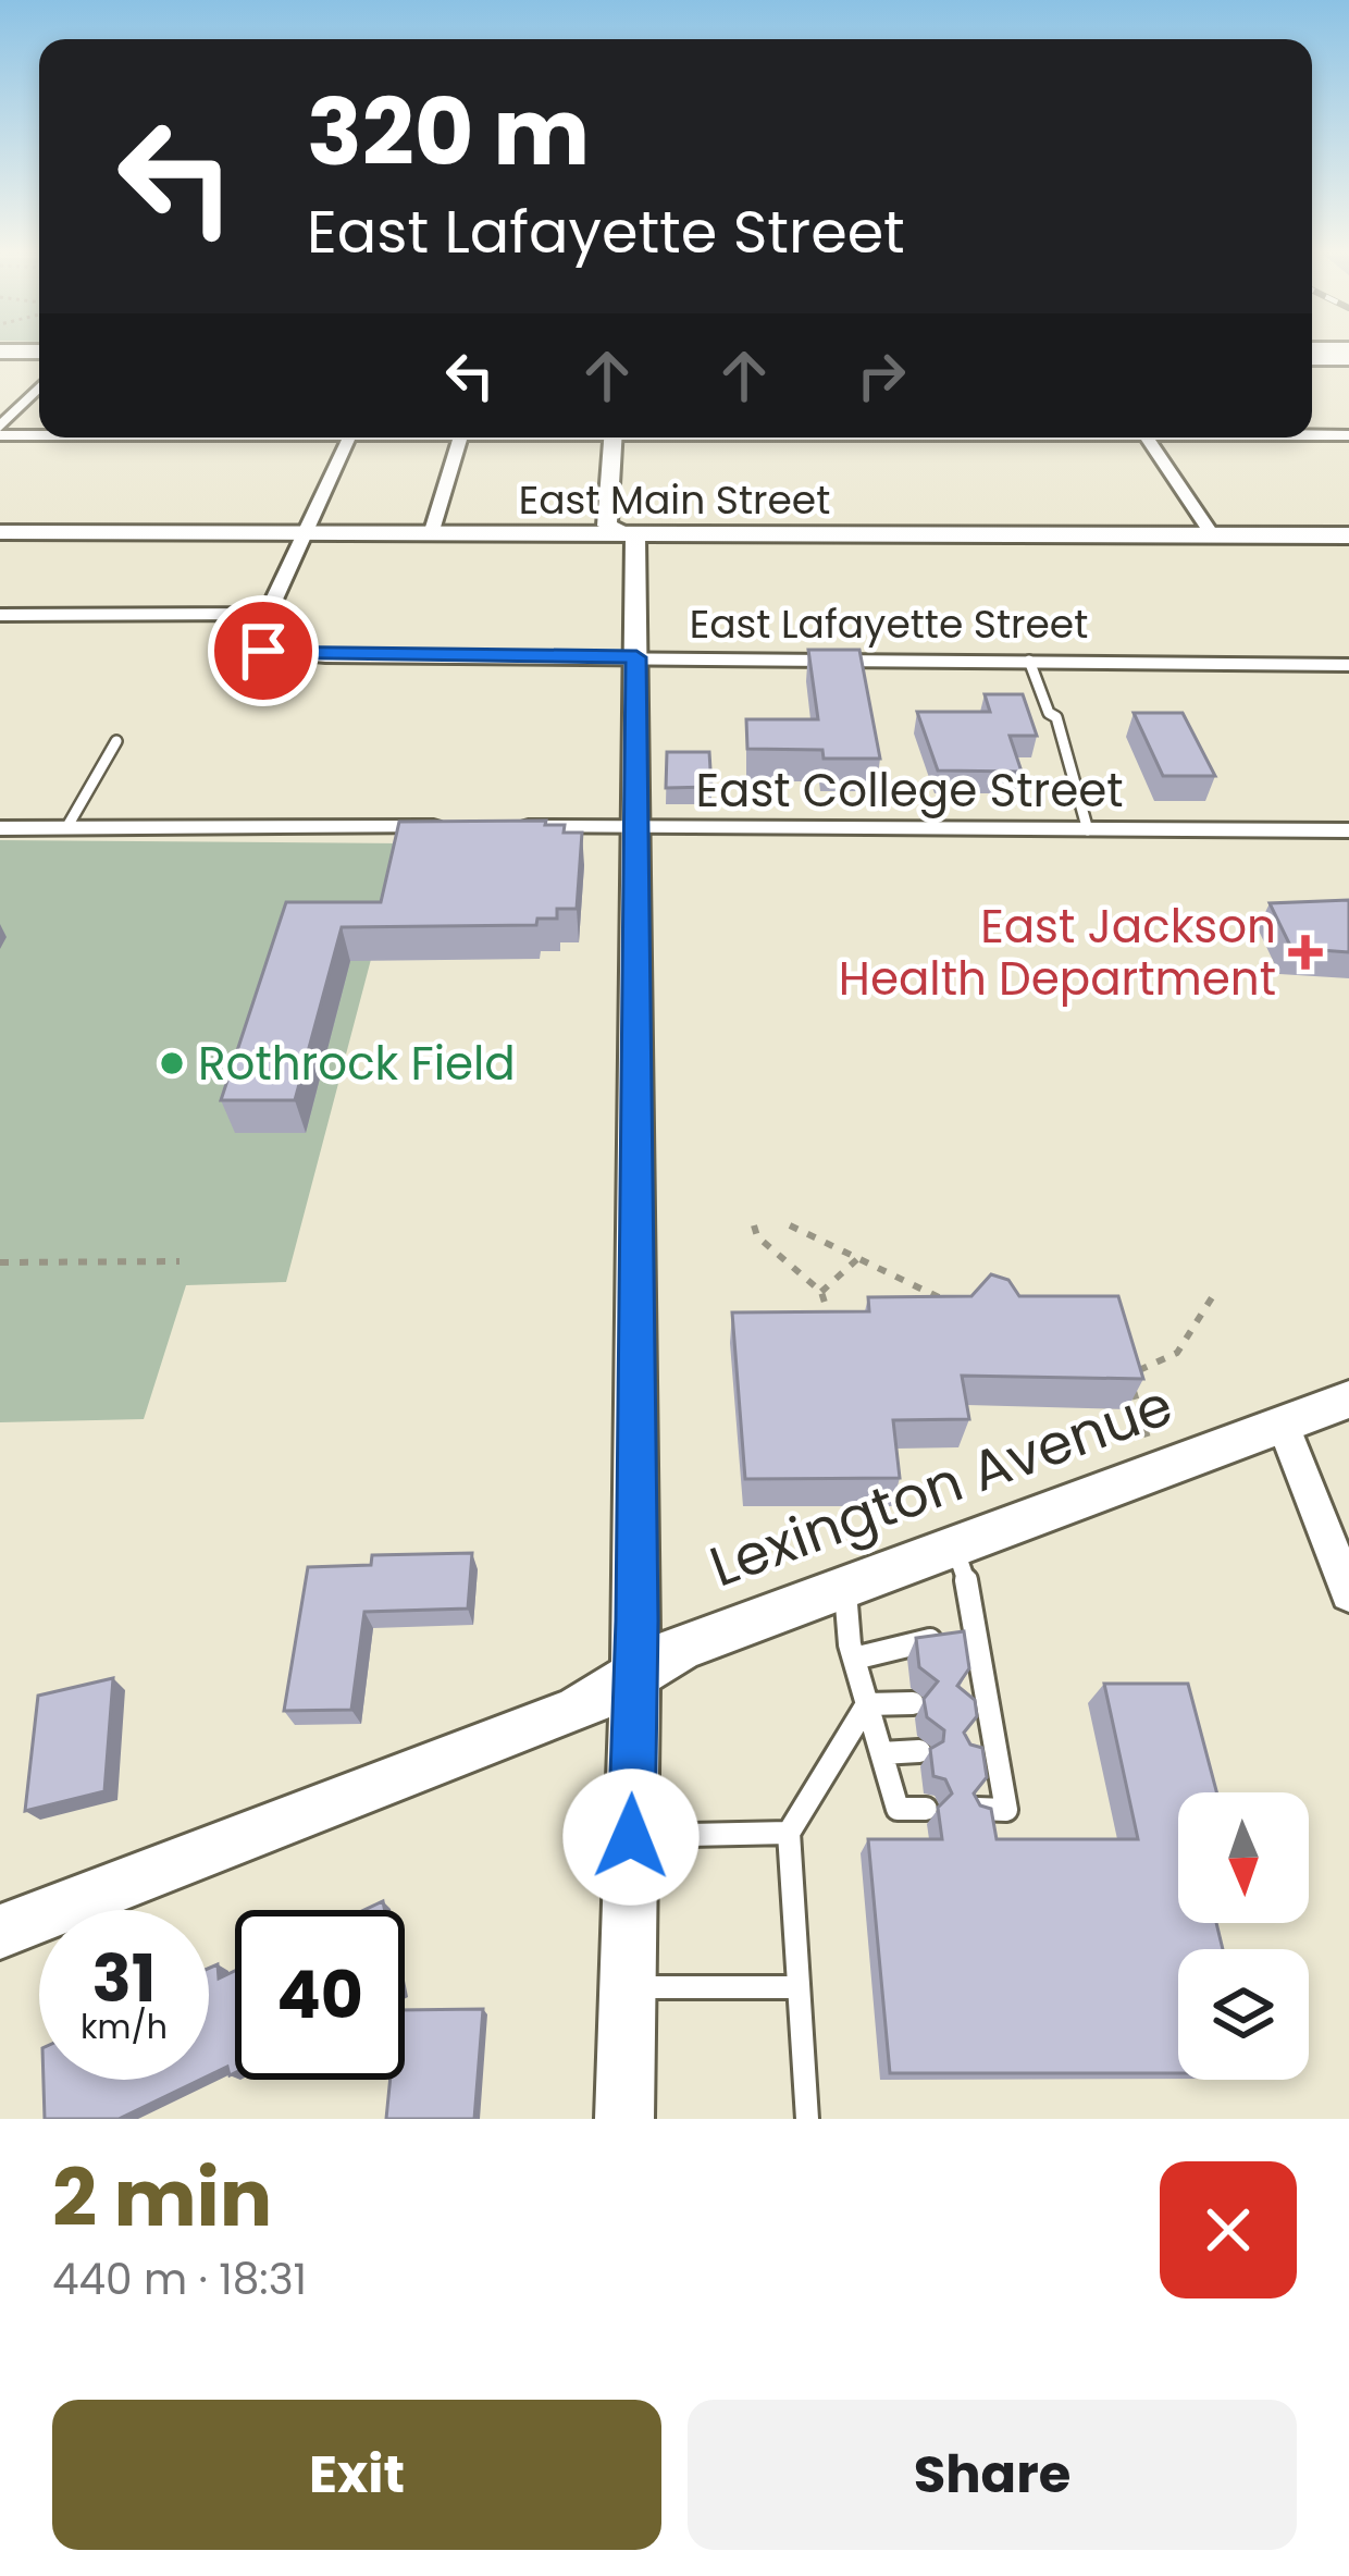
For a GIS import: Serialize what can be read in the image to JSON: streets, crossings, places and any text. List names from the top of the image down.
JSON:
{
  "streets": {
    "main road": ["East Main Street"],
    "street": ["East Lafayette Street", "East College Street", "Lexington Avenue"]
  },
  "places": {
    "health": ["East Jackson Health Department"],
    "other": ["Rothrock Field"]
  },
  "north": "bottom",
  "page": {
    "turn": ["320 m", "East Lafayette Street"],
    "speed": "31 km/h",
    "limit": "40",
    "heading": ["2 min", "440 m · 18:31"],
    "buttons": ["Exit", "Share"]
  }
}
